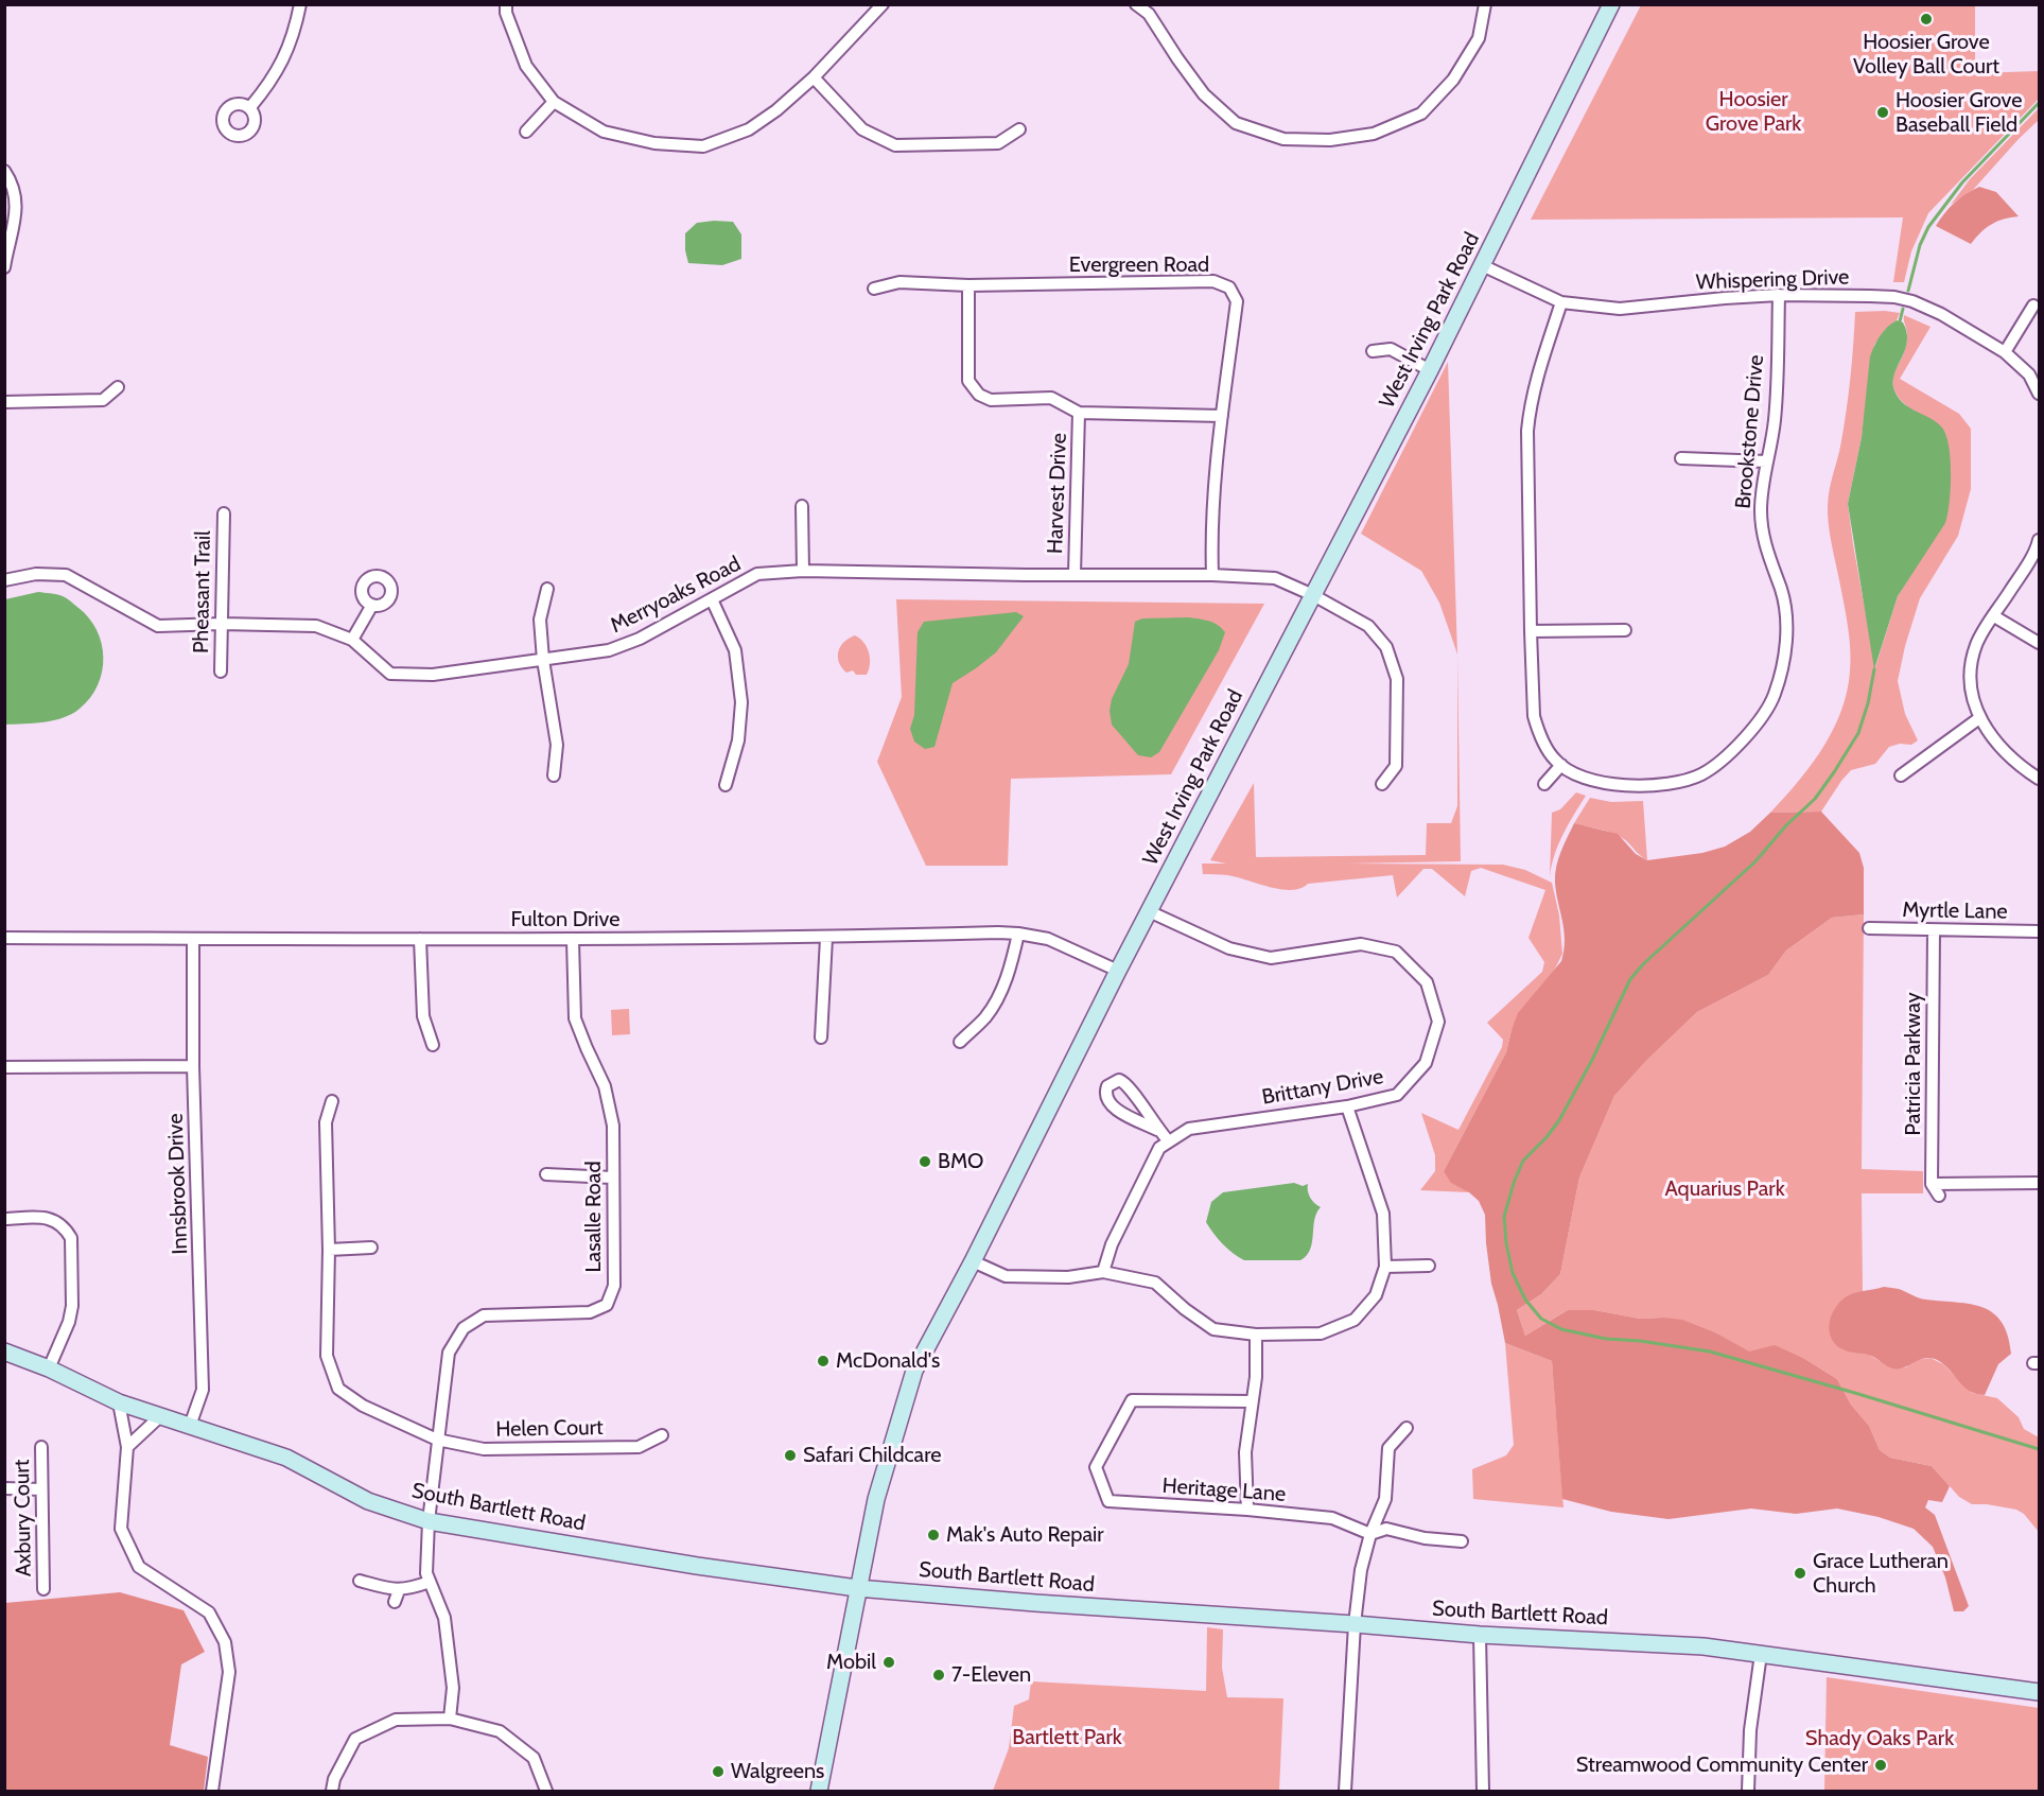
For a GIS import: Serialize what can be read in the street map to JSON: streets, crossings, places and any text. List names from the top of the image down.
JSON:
{
  "streets": {
    "main road": ["West Irving Park Road", "South Bartlett Road"],
    "street": [
      "Evergreen Road",
      "Whispering Drive",
      "Brookstone Drive",
      "Harvest Drive",
      "Pheasant Trail",
      "Merryoaks Road",
      "Myrtle Lane",
      "Fulton Drive",
      "Patricia Parkway",
      "Brittany Drive",
      "Innsbrook Drive",
      "Lasalle Road",
      "Helen Court",
      "Heritage Lane",
      "Axbury Court"
    ]
  },
  "crossings": [
    ["Evergreen Road", "Merryoaks Road"],
    ["Whispering Drive", "West Irving Park Road"],
    ["Whispering Drive", "Brookstone Drive"],
    ["West Irving Park Road", "Merryoaks Road"],
    ["West Irving Park Road", "Fulton Drive"],
    ["West Irving Park Road", "Brittany Drive"],
    ["West Irving Park Road", "South Bartlett Road"],
    ["Harvest Drive", "Merryoaks Road"],
    ["Pheasant Trail", "Merryoaks Road"],
    ["Myrtle Lane", "Patricia Parkway"],
    ["Fulton Drive", "Innsbrook Drive"],
    ["Fulton Drive", "Lasalle Road"],
    ["Innsbrook Drive", "South Bartlett Road"],
    ["Lasalle Road", "Helen Court"],
    ["Lasalle Road", "South Bartlett Road"]
  ],
  "parks": [
    "Hoosier Grove Park",
    "Aquarius Park",
    "Bartlett Park",
    "Shady Oaks Park"
  ],
  "places": [
    "Hoosier Grove Volley Ball Court",
    "Hoosier Grove Baseball Field",
    "BMO",
    "McDonald's",
    "Safari Childcare",
    "Mak's Auto Repair",
    "Grace Lutheran Church",
    "Mobil",
    "7-Eleven",
    "Streamwood Community Center",
    "Walgreens"
  ]
}
